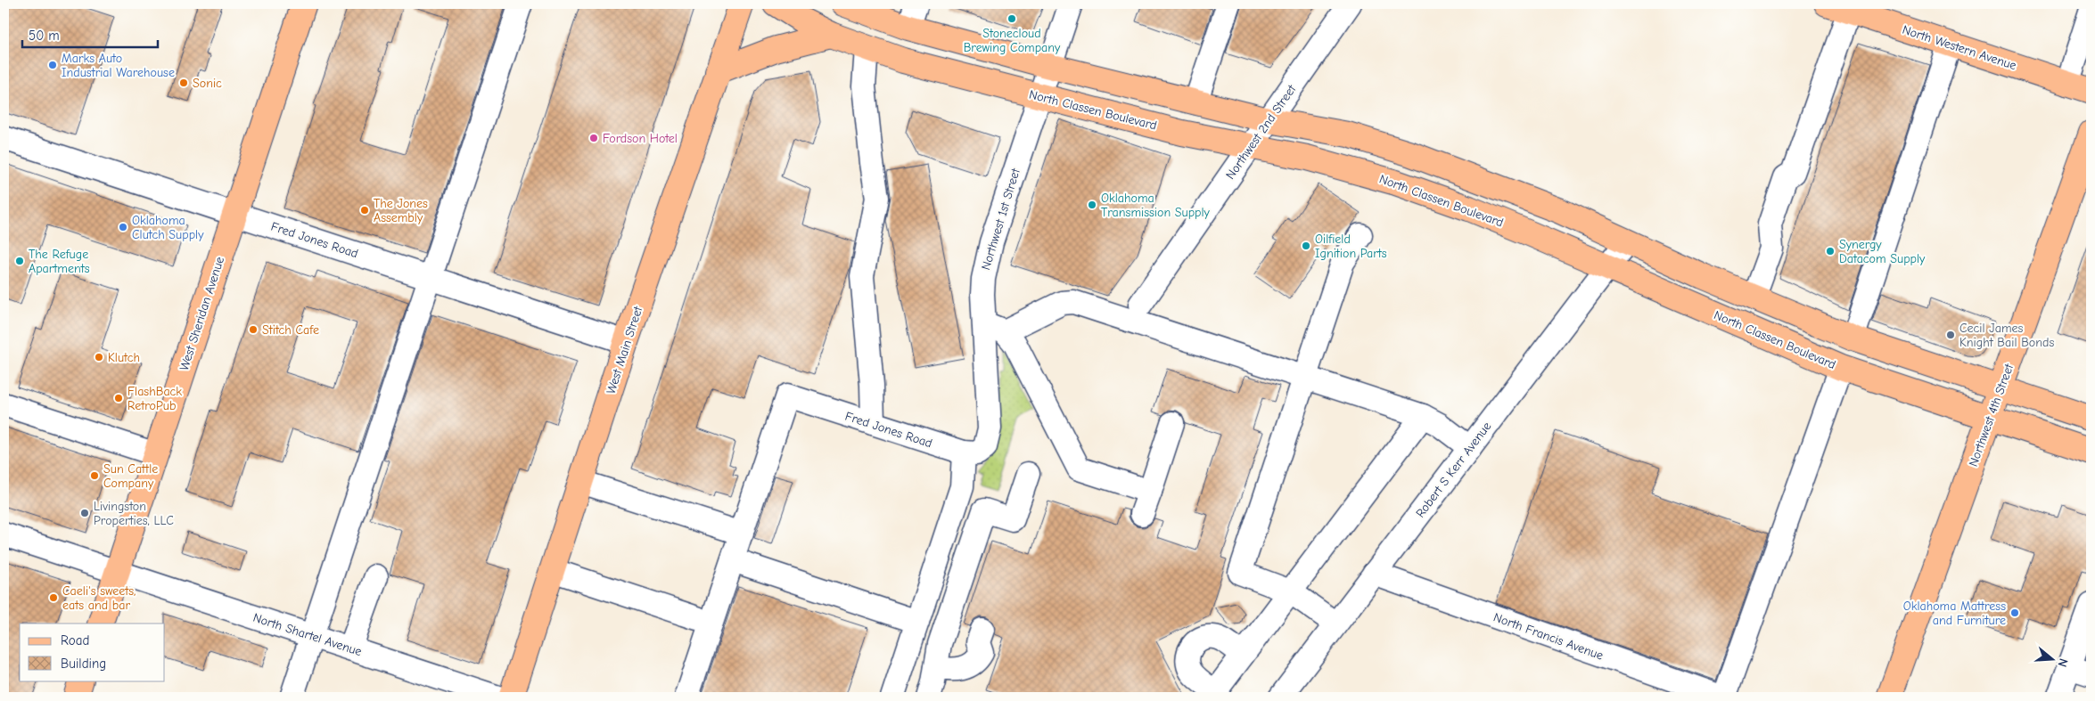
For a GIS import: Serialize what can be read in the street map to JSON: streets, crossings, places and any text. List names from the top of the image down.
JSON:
{
  "streets": {
    "main road": [
      "North Western Avenue",
      "North Classen Boulevard",
      "West Sheridan Avenue",
      "West Main Street",
      "Northwest 4th Street"
    ],
    "street": [
      "Northwest 2nd Street",
      "Northwest 1st Street",
      "Fred Jones Road",
      "Robert S Kerr Avenue",
      "North Shartel Avenue",
      "North Francis Avenue"
    ]
  },
  "crossings": [
    ["North Classen Boulevard", "Northwest 2nd Street"],
    ["North Classen Boulevard", "Northwest 1st Street"],
    ["North Classen Boulevard", "Northwest 4th Street"],
    ["North Classen Boulevard", "Robert S Kerr Avenue"],
    ["Northwest 1st Street", "Fred Jones Road"],
    ["Fred Jones Road", "West Sheridan Avenue"],
    ["Fred Jones Road", "West Main Street"],
    ["West Sheridan Avenue", "North Shartel Avenue"],
    ["Robert S Kerr Avenue", "North Francis Avenue"]
  ],
  "places": [
    "Stonecloud Brewing Company",
    "Marks Auto Industrial Warehouse",
    "Sonic",
    "Fordson Hotel",
    "Oklahoma Transmission Supply",
    "The Jones Assembly",
    "Oklahoma Clutch Supply",
    "Oilfield Ignition Parts",
    "Synergy Datacom Supply",
    "The Refuge Apartments",
    "Stitch Cafe",
    "Cecil James Knight Bail Bonds",
    "Klutch",
    "FlashBack RetroPub",
    "Sun Cattle Company",
    "Livingston Properties, LLC",
    "Caeli's sweets, eats and bar",
    "Oklahoma Mattress and Furniture"
  ],
  "legend": ["Road", "Building"],
  "scale_bar": "50 m",
  "north": "right"
}
